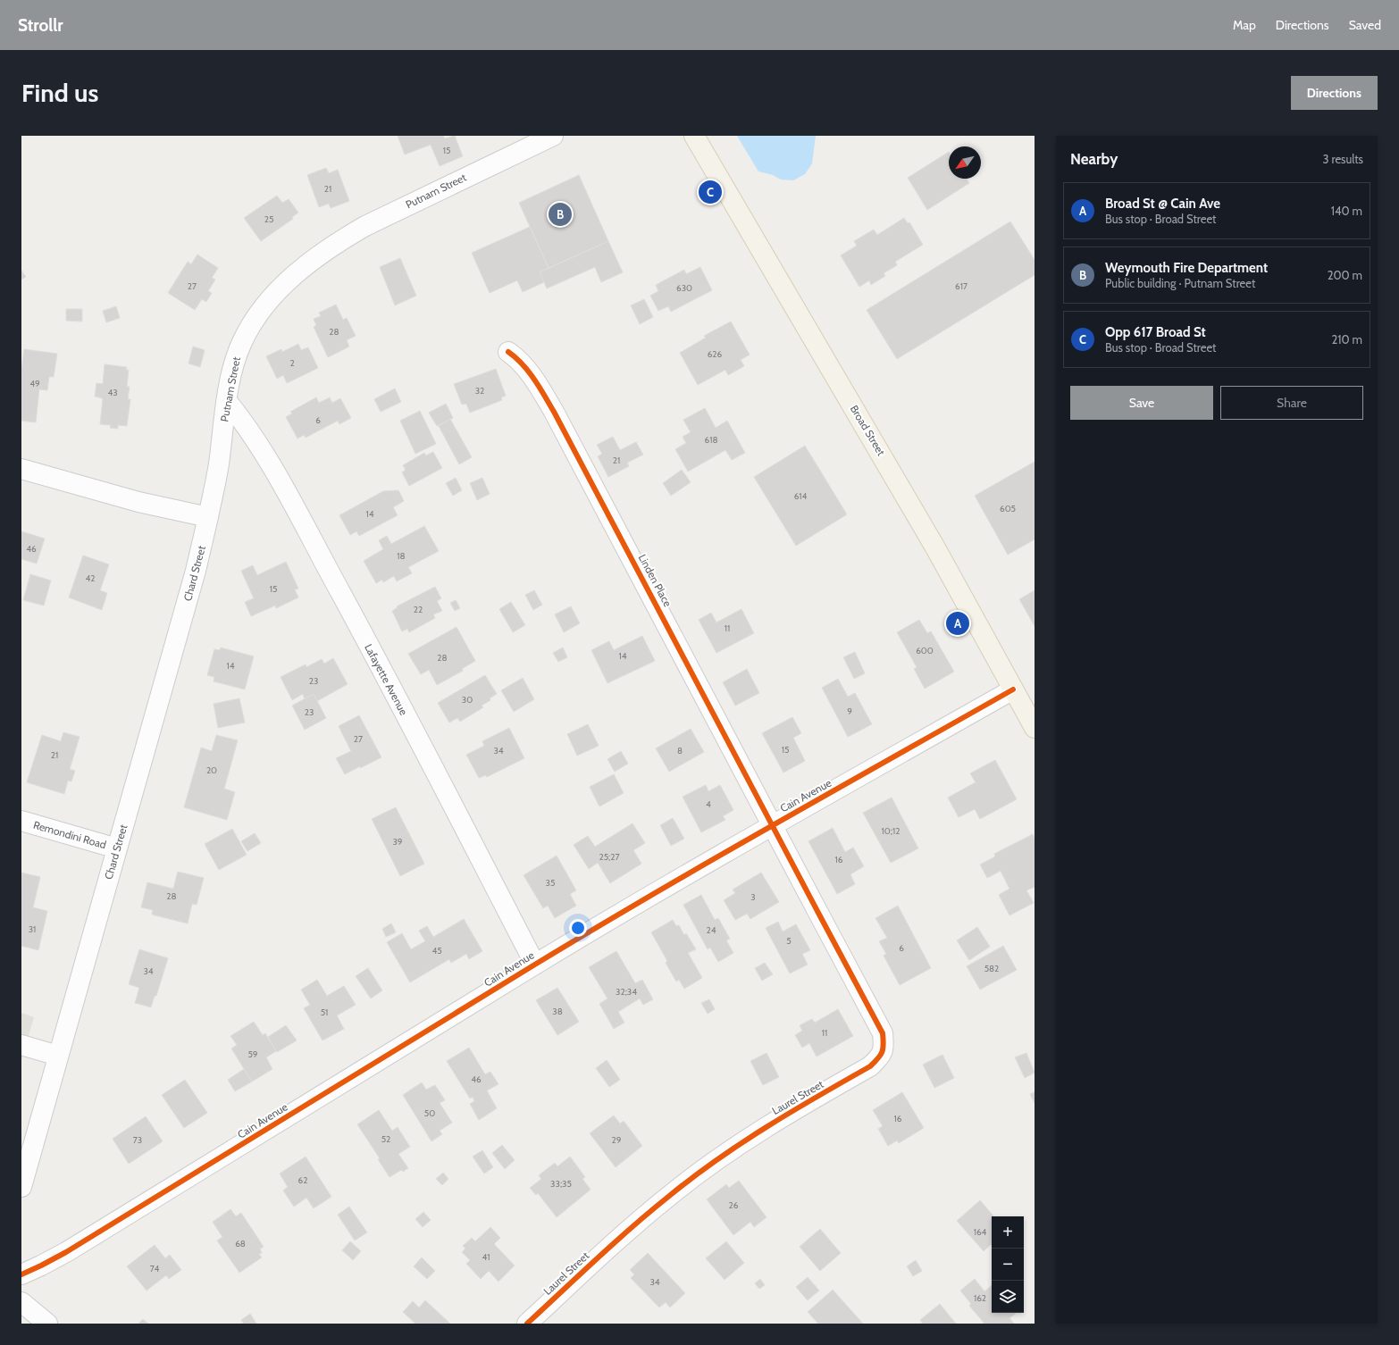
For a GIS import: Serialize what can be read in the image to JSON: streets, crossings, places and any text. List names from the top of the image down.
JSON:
{
  "streets": {
    "main road": ["Broad Street"],
    "street": [
      "Putnam Street",
      "Chard Street",
      "Linden Place",
      "Lafayette Avenue",
      "Cain Avenue",
      "Remondini Road",
      "Laurel Street"
    ]
  },
  "crossings": [
    ["Putnam Street", "Chard Street"],
    ["Putnam Street", "Lafayette Avenue"],
    ["Broad Street", "Cain Avenue"],
    ["Chard Street", "Remondini Road"],
    ["Linden Place", "Cain Avenue"],
    ["Linden Place", "Laurel Street"],
    ["Lafayette Avenue", "Cain Avenue"],
    ["Cain Avenue", "Laurel Street"]
  ],
  "house_numbers": [
    "15",
    "21",
    "25",
    "27",
    "617",
    "630",
    "28",
    "626",
    "2",
    "49",
    "32",
    "43",
    "6",
    "618",
    "21",
    "614",
    "605",
    "14",
    "46",
    "18",
    "42",
    "15",
    "22",
    "11",
    "600",
    "14",
    "28",
    "14",
    "23",
    "30",
    "9",
    "23",
    "27",
    "15",
    "34",
    "8",
    "21",
    "20",
    "4",
    "10;12",
    "39",
    "25;27",
    "16",
    "35",
    "28",
    "3",
    "31",
    "24",
    "5",
    "6",
    "45",
    "582",
    "34",
    "32;34",
    "38",
    "51",
    "11",
    "59",
    "46",
    "50",
    "16",
    "52",
    "73",
    "29",
    "62",
    "33;35",
    "26",
    "164",
    "68",
    "41",
    "74",
    "34",
    "162"
  ],
  "north": "bottom left",
  "page": {
    "header": "Strollr",
    "nav": ["Map", "Directions", "Saved"],
    "buttons": [
      "Directions",
      ["Save", "Share"]
    ],
    "title": "Find us",
    "heading": ["Nearby", "3 results"],
    "pins": ["C", "B", "A"],
    "list": [
      {
        "mark": "A",
        "name": "Broad St @ Cain Ave",
        "note": "Bus stop · Broad Street",
        "value": "140 m"
      },
      {
        "mark": "B",
        "name": "Weymouth Fire Department",
        "note": "Public building · Putnam Street",
        "value": "200 m"
      },
      {
        "mark": "C",
        "name": "Opp 617 Broad St",
        "note": "Bus stop · Broad Street",
        "value": "210 m"
      }
    ],
    "map_buttons": ["+", "−"]
  }
}
